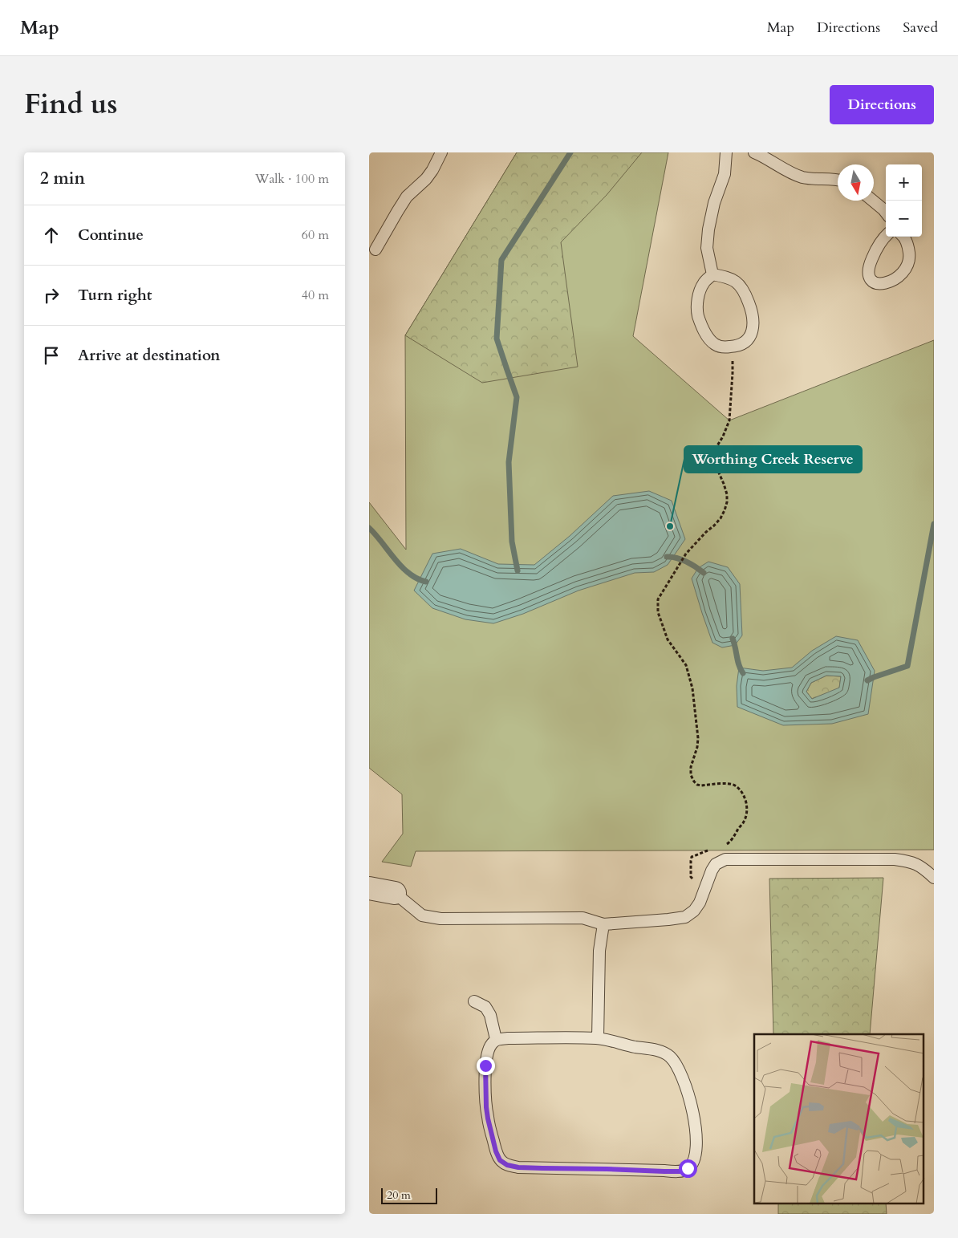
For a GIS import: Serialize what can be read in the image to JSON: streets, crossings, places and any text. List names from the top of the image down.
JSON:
{
  "places": ["Worthing Creek Reserve"],
  "scale_bar": "20 m",
  "north": "bottom",
  "page": {
    "header": "Map",
    "nav": ["Map", "Directions", "Saved"],
    "title": "Find us",
    "buttons": "Directions",
    "heading": ["2 min", "Walk · 100 m"],
    "map_buttons": ["+", "−"],
    "list": [
      ["Continue", "60 m"],
      ["Turn right", "40 m"],
      "Arrive at destination"
    ],
    "scale": "20 m"
  }
}
